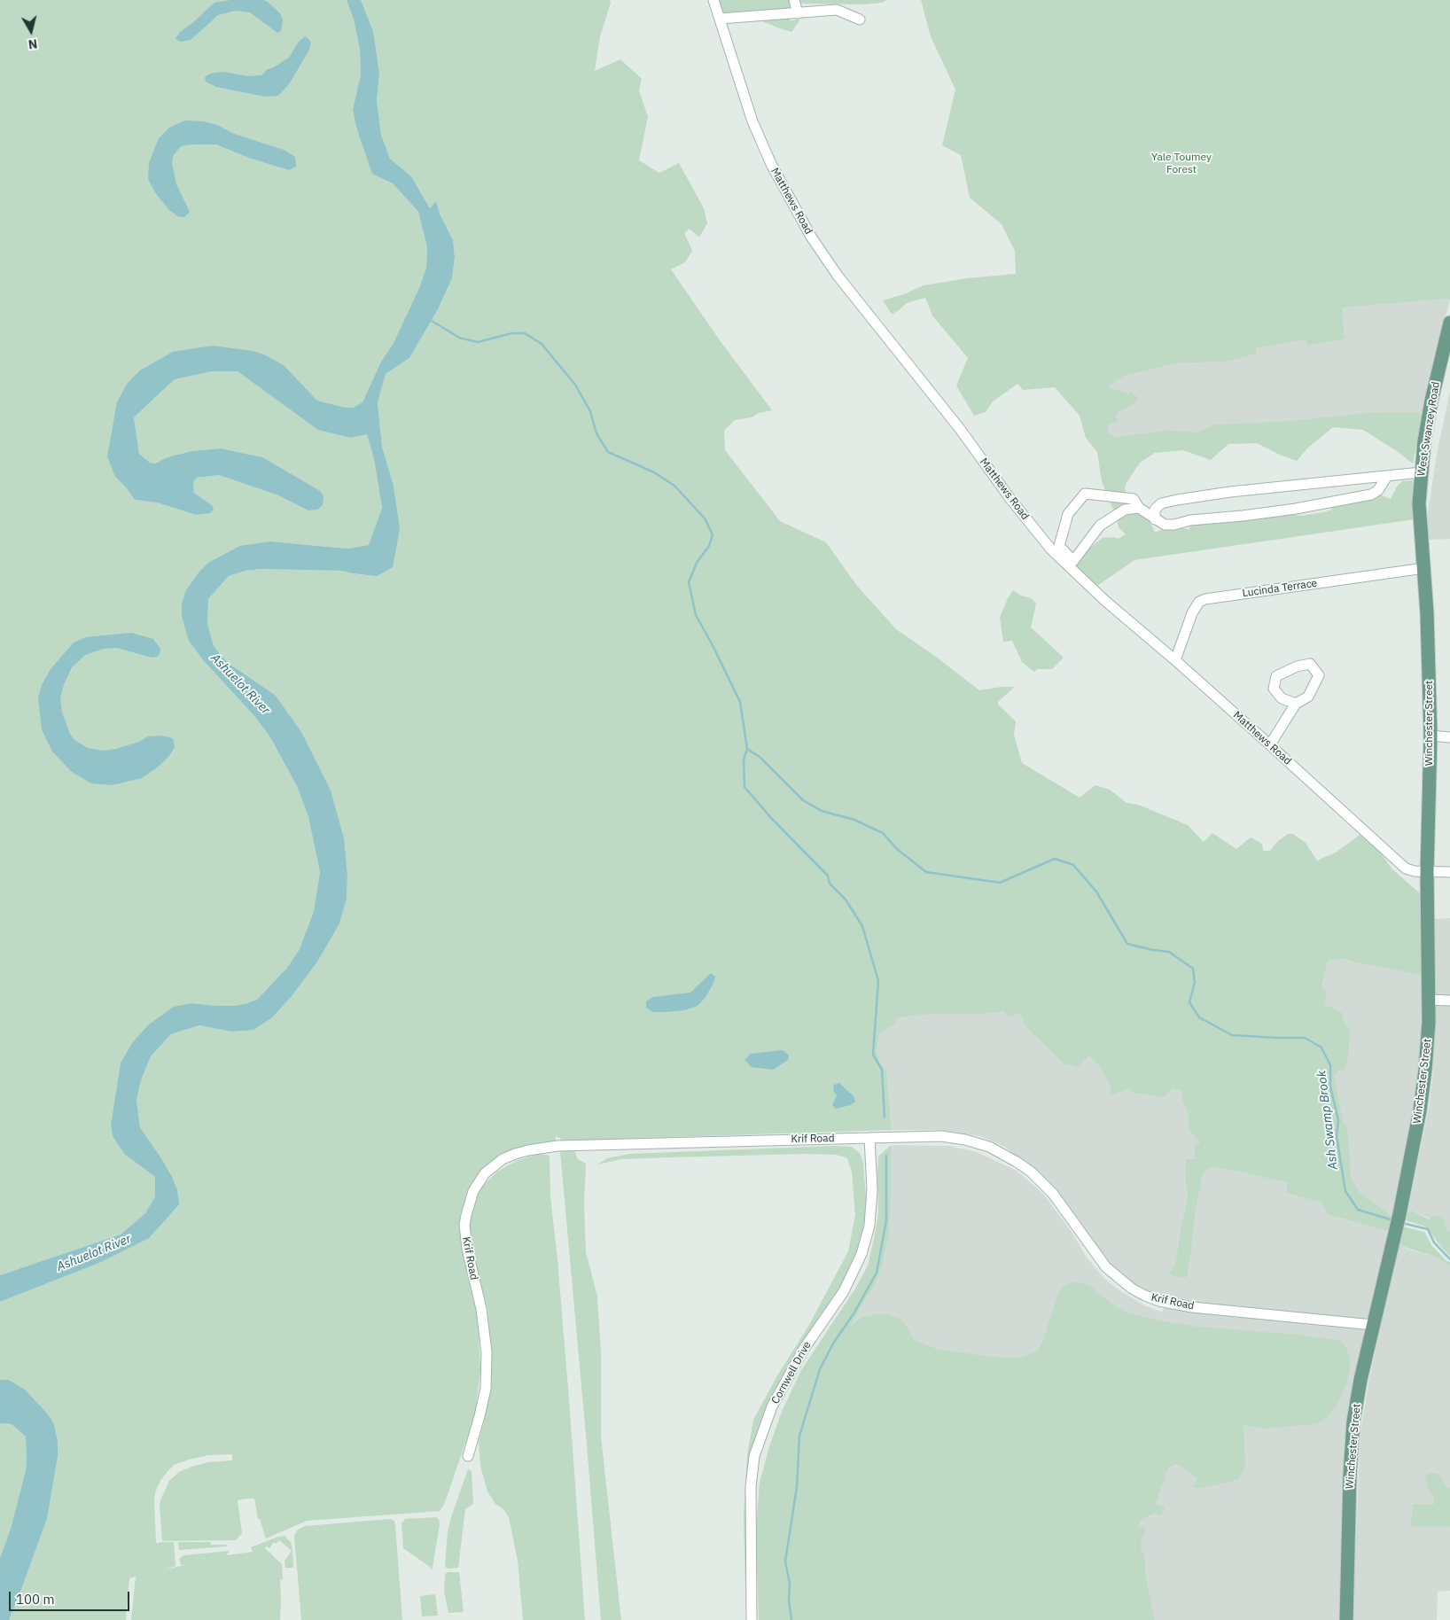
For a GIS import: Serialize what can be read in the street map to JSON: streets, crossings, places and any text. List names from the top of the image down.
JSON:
{
  "streets": {
    "main road": ["West Swanzey Road", "Winchester Street"],
    "street": [
      "Matthews Road",
      "Lucinda Terrace",
      "Krif Road",
      "Cornwell Drive"
    ]
  },
  "crossings": [
    ["Matthews Road", "Lucinda Terrace"],
    ["Matthews Road", "Winchester Street"],
    ["West Swanzey Road", "Winchester Street"],
    ["Lucinda Terrace", "Winchester Street"],
    ["Winchester Street", "Krif Road"],
    ["Krif Road", "Cornwell Drive"]
  ],
  "water": ["Ashuelot River", "Ash Swamp Brook"],
  "parks": ["Yale Toumey Forest"],
  "scale_bar": "100 m",
  "north": "bottom"
}
